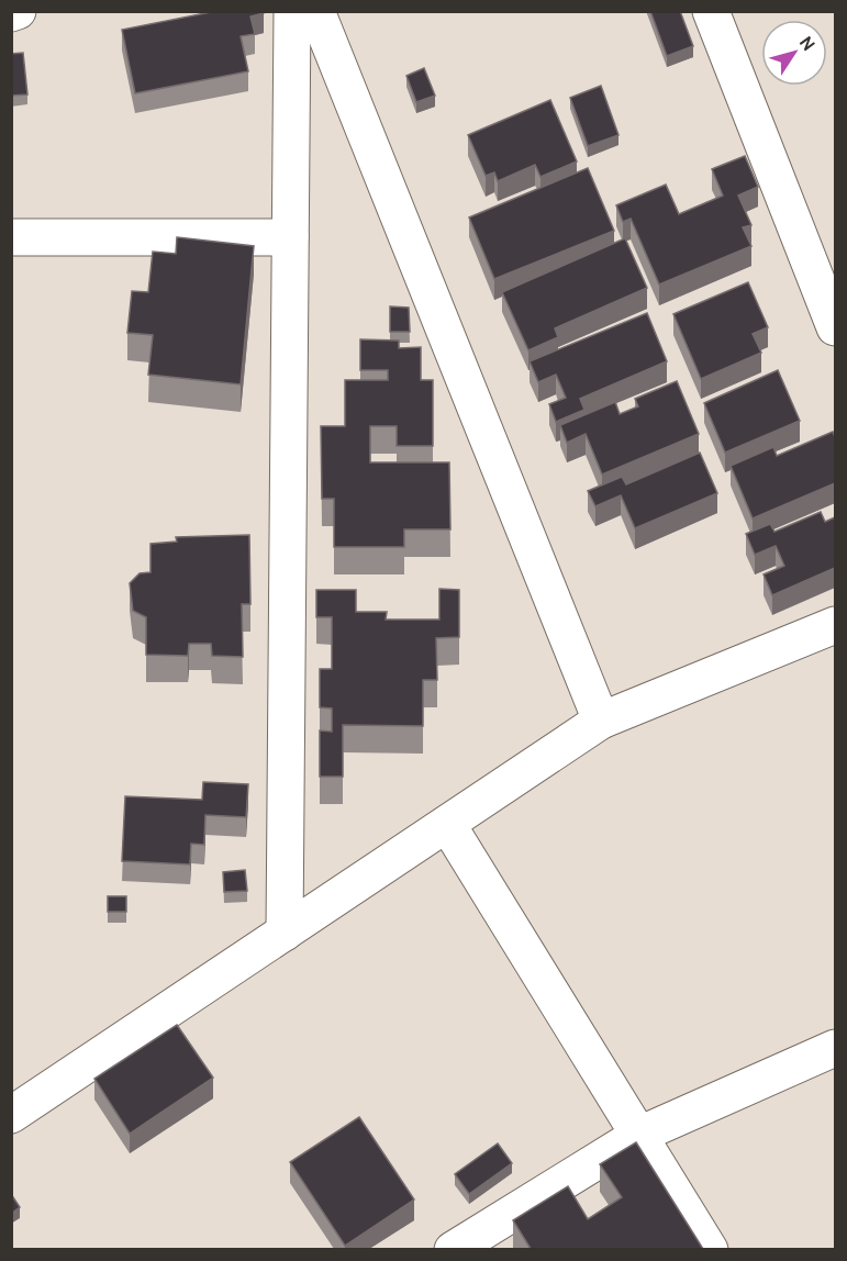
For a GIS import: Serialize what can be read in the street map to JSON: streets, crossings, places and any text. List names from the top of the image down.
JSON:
{
  "north": "top right"
}
